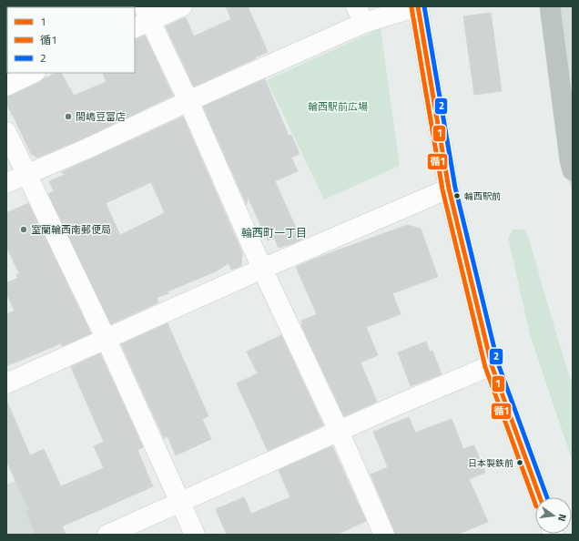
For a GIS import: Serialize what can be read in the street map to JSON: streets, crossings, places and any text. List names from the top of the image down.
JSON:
{
  "districts": ["輪西町一丁目"],
  "parks": ["輪西駅前広場"],
  "places": [
    "間嶋豆富店",
    "輪西駅前",
    "室蘭輪西南郵便局",
    "日本製鉄前"
  ],
  "lines": ["transit line 1", "transit line 2", "transit line 循1"],
  "legend": ["1", "循1", "2"],
  "north": "right"
}
